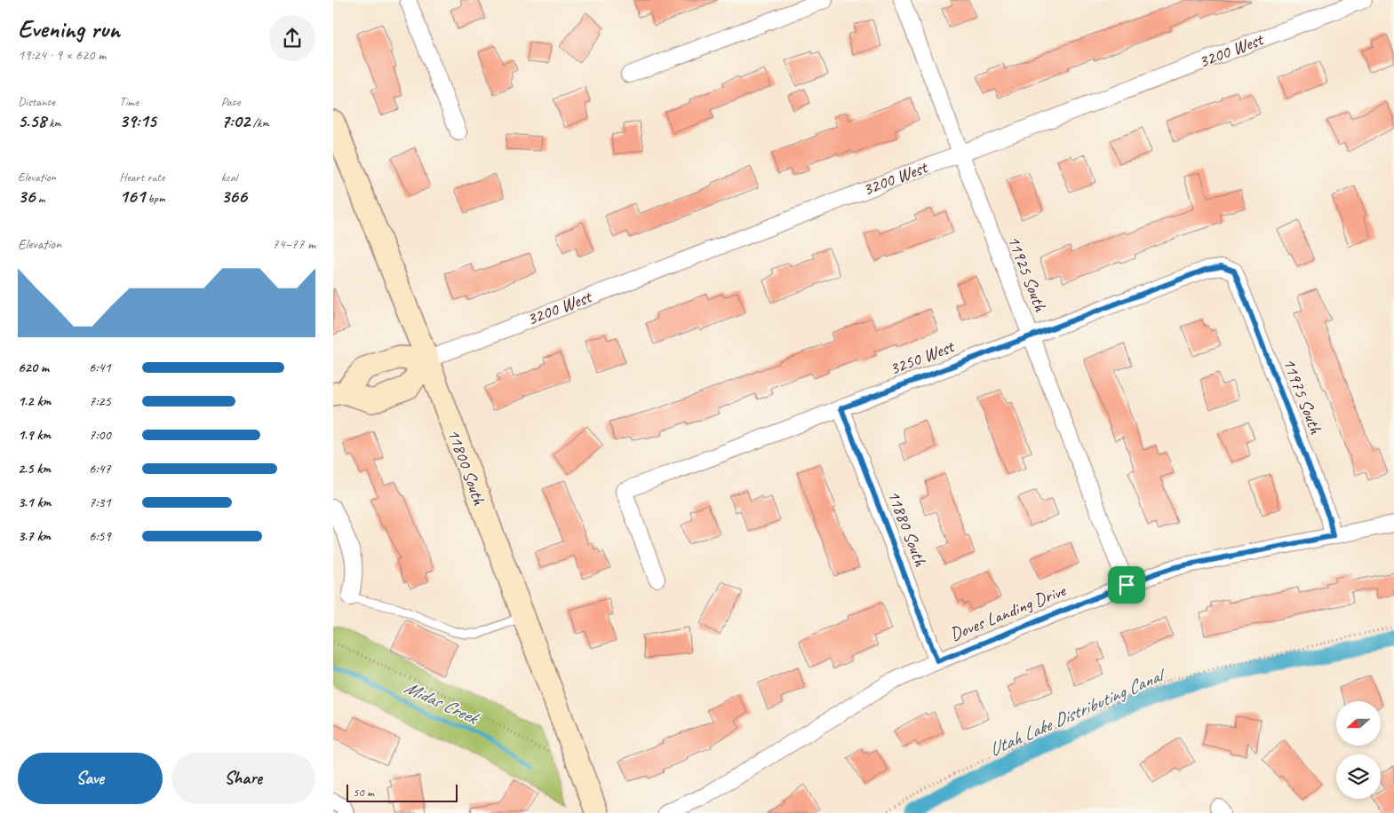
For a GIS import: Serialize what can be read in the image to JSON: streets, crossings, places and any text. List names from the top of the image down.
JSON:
{
  "streets": {
    "main road": ["3200 West", "11800 South"],
    "street": [
      "11925 South",
      "3250 West",
      "11975 South",
      "11880 South",
      "Doves Landing Drive"
    ]
  },
  "crossings": [
    ["3200 West", "11925 South"],
    ["3200 West", "11800 South"],
    ["11925 South", "3250 West"],
    ["11925 South", "Doves Landing Drive"],
    ["3250 West", "11975 South"],
    ["3250 West", "11880 South"],
    ["11975 South", "Doves Landing Drive"],
    ["11880 South", "Doves Landing Drive"]
  ],
  "water": ["Midas Creek", "Utah Lake Distributing Canal"],
  "scale_bar": "50 m",
  "north": "left",
  "page": {
    "heading": ["Evening run", "19:24 · 9 × 620 m"],
    "stats": [
      ["Distance", "5.58 km"],
      ["Time", "39:15"],
      ["Pace", "7:02 /km"],
      ["Elevation", "36 m"],
      ["Heart rate", "161 bpm"],
      ["kcal", "366"]
    ],
    "chart": ["Elevation", "74–77 m"],
    "list": [
      {
        "name": "620 m",
        "note": "6:41"
      },
      {
        "name": "1.2 km",
        "note": "7:25"
      },
      {
        "name": "1.9 km",
        "note": "7:00"
      },
      {
        "name": "2.5 km",
        "note": "6:47"
      },
      {
        "name": "3.1 km",
        "note": "7:31"
      },
      {
        "name": "3.7 km",
        "note": "6:59"
      }
    ],
    "buttons": ["Save", "Share"],
    "scale": "50 m"
  }
}
